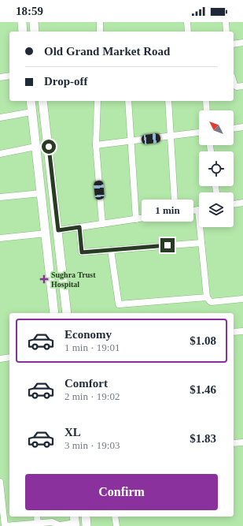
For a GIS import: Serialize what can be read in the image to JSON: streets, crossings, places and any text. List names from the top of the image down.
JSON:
{
  "places": {
    "health": ["Sughra Trust Hospital"]
  },
  "north": "top left",
  "page": {
    "status": "18:59",
    "banner": ["Old Grand Market Road", "Drop-off"],
    "bubble": "1 min",
    "list": [
      {
        "name": "Economy",
        "note": "1 min · 19:01",
        "value": "$1.08"
      },
      {
        "name": "Comfort",
        "note": "2 min · 19:02",
        "value": "$1.46"
      },
      {
        "name": "XL",
        "note": "3 min · 19:03",
        "value": "$1.83"
      }
    ],
    "buttons": "Confirm"
  }
}
